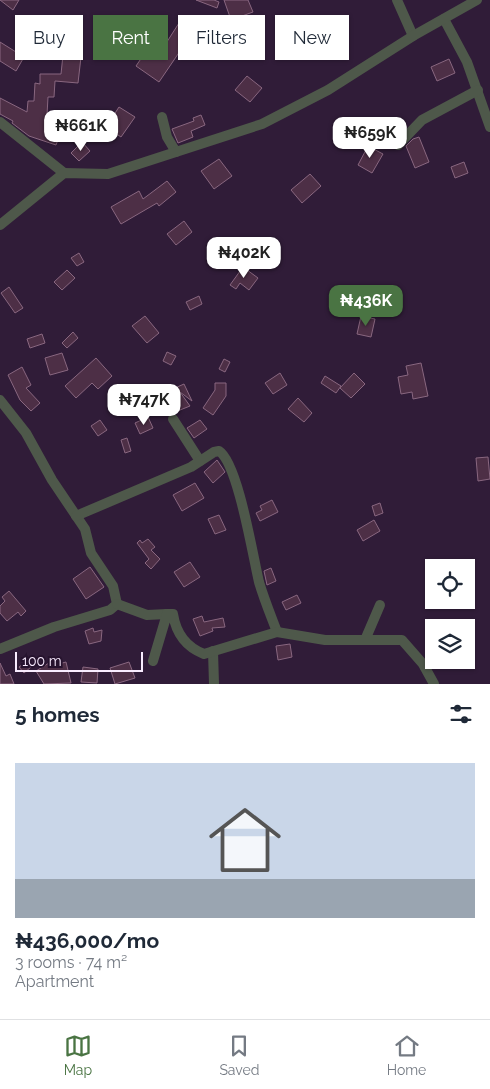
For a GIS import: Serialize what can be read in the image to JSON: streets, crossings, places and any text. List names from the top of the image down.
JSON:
{
  "scale_bar": "100 m",
  "page": {
    "chip": [
      "Buy",
      "Rent",
      "Filters",
      "New"
    ],
    "price": [
      "₦661K",
      "₦659K",
      "₦402K",
      "₦436K",
      "₦747K"
    ],
    "scale": "100 m",
    "heading": "5 homes",
    "list": [
      {
        "name": "₦436,000/mo",
        "note": "3 rooms · 74 m² · Apartment"
      }
    ],
    "tabs": ["Map", "Saved", "Home"]
  }
}
